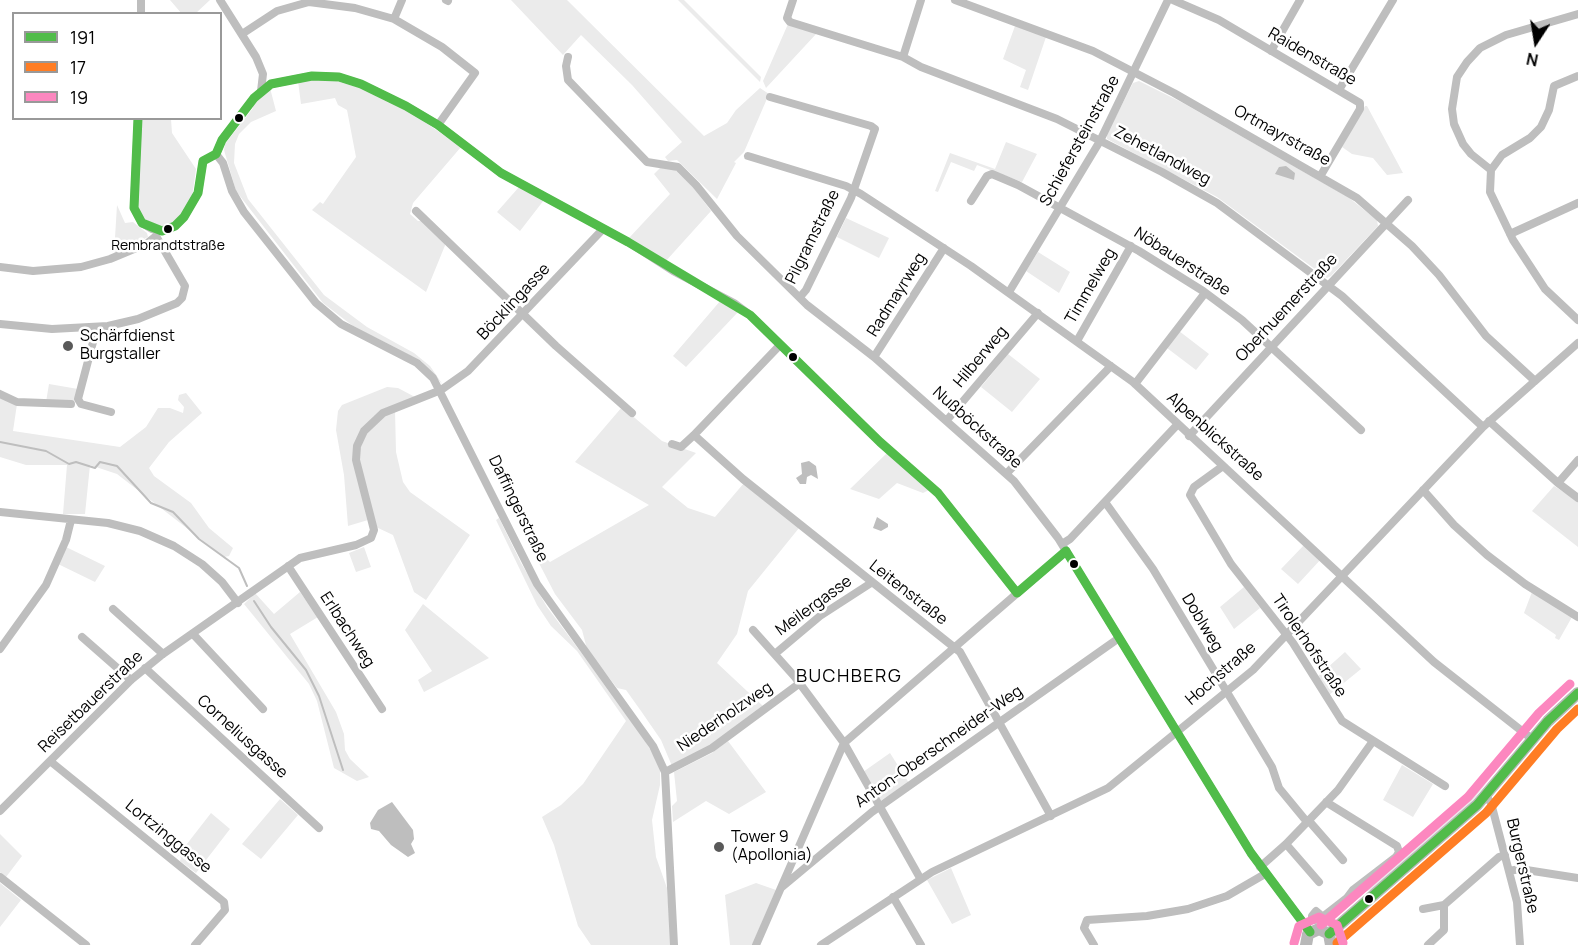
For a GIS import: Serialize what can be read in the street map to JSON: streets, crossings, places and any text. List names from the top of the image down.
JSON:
{
  "streets": {
    "street": [
      "Raidenstraße",
      "Ortmayrstraße",
      "Schiefersteinstraße",
      "Zehetlandweg",
      "Pilgramstraße",
      "Nöbauerstraße",
      "Timmelweg",
      "Radmayrweg",
      "Böcklingasse",
      "Oberhuemerstraße",
      "Hilberweg",
      "Nußböckstraße",
      "Alpenblickstraße",
      "Daffingerstraße",
      "Leitenstraße",
      "Meilergasse",
      "Doblweg",
      "Erlbachweg",
      "Tirolerhofstraße",
      "Hochstraße",
      "Reisetbauerstraße",
      "Niederholzweg",
      "Corneliusgasse",
      "Anton-Oberschneider-Weg",
      "Lortzinggasse",
      "Burgerstraße"
    ]
  },
  "crossings": [
    ["Raidenstraße", "Ortmayrstraße"],
    ["Ortmayrstraße", "Schiefersteinstraße"],
    ["Ortmayrstraße", "Oberhuemerstraße"],
    ["Ortmayrstraße", "Hochstraße"],
    ["Schiefersteinstraße", "Zehetlandweg"],
    ["Schiefersteinstraße", "Nöbauerstraße"],
    ["Schiefersteinstraße", "Alpenblickstraße"],
    ["Zehetlandweg", "Oberhuemerstraße"],
    ["Zehetlandweg", "Hochstraße"],
    ["Pilgramstraße", "Nußböckstraße"],
    ["Pilgramstraße", "Alpenblickstraße"],
    ["Nöbauerstraße", "Timmelweg"],
    ["Nöbauerstraße", "Oberhuemerstraße"],
    ["Timmelweg", "Alpenblickstraße"],
    ["Radmayrweg", "Nußböckstraße"],
    ["Radmayrweg", "Alpenblickstraße"],
    ["Böcklingasse", "Daffingerstraße"],
    ["Oberhuemerstraße", "Alpenblickstraße"],
    ["Hilberweg", "Nußböckstraße"],
    ["Hilberweg", "Alpenblickstraße"],
    ["Nußböckstraße", "Hochstraße"],
    ["Nußböckstraße", "Anton-Oberschneider-Weg"],
    ["Alpenblickstraße", "Tirolerhofstraße"],
    ["Alpenblickstraße", "Hochstraße"],
    ["Daffingerstraße", "Niederholzweg"],
    ["Leitenstraße", "Meilergasse"],
    ["Leitenstraße", "Hochstraße"],
    ["Leitenstraße", "Anton-Oberschneider-Weg"],
    ["Doblweg", "Hochstraße"],
    ["Tirolerhofstraße", "Hochstraße"],
    ["Reisetbauerstraße", "Corneliusgasse"],
    ["Reisetbauerstraße", "Lortzinggasse"]
  ],
  "districts": ["BUCHBERG"],
  "places": ["Rembrandtstraße", "Schärfdienst Burgstaller", "Tower 9 (Apollonia)"],
  "lines": ["transit line 191", "transit line 19", "transit line 17"],
  "legend": ["191", "17", "19"],
  "north": "bottom"
}
